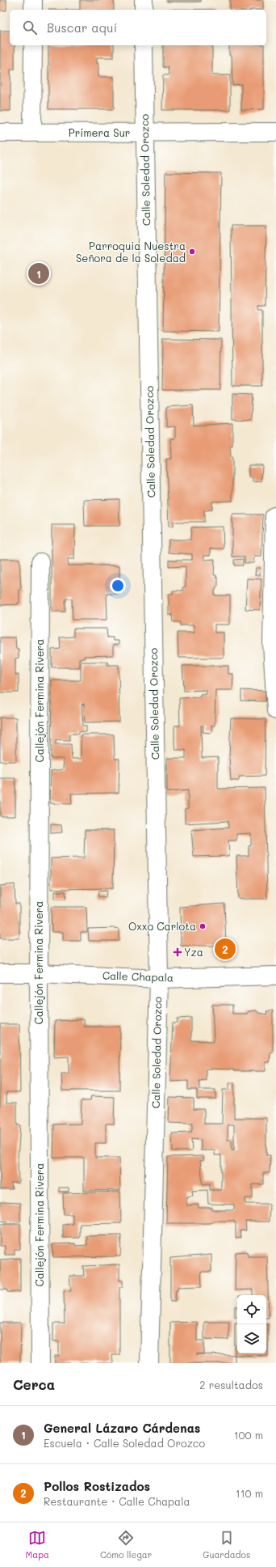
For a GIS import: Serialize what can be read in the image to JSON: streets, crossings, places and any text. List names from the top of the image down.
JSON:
{
  "streets": {
    "street": [
      "Primera Sur",
      "Calle Soledad Orozco",
      "Callejón Fermina Rivera",
      "Calle Chapala"
    ]
  },
  "crossings": [
    ["Primera Sur", "Calle Soledad Orozco"],
    ["Calle Soledad Orozco", "Calle Chapala"],
    ["Callejón Fermina Rivera", "Calle Chapala"]
  ],
  "places": {
    "other": ["Parroquia Nuestra Señora de la Soledad", "Oxxo Carlota"],
    "health": ["Yza"]
  },
  "page": {
    "search": "Buscar aquí",
    "pins": ["1", "2"],
    "heading": ["Cerca", "2 resultados"],
    "list": [
      {
        "mark": "1",
        "name": "General Lázaro Cárdenas",
        "note": "Escuela · Calle Soledad Orozco",
        "value": "100 m"
      },
      {
        "mark": "2",
        "name": "Pollos Rostizados",
        "note": "Restaurante · Calle Chapala",
        "value": "110 m"
      }
    ],
    "nav": ["Mapa", "Cómo llegar", "Guardados"]
  }
}
